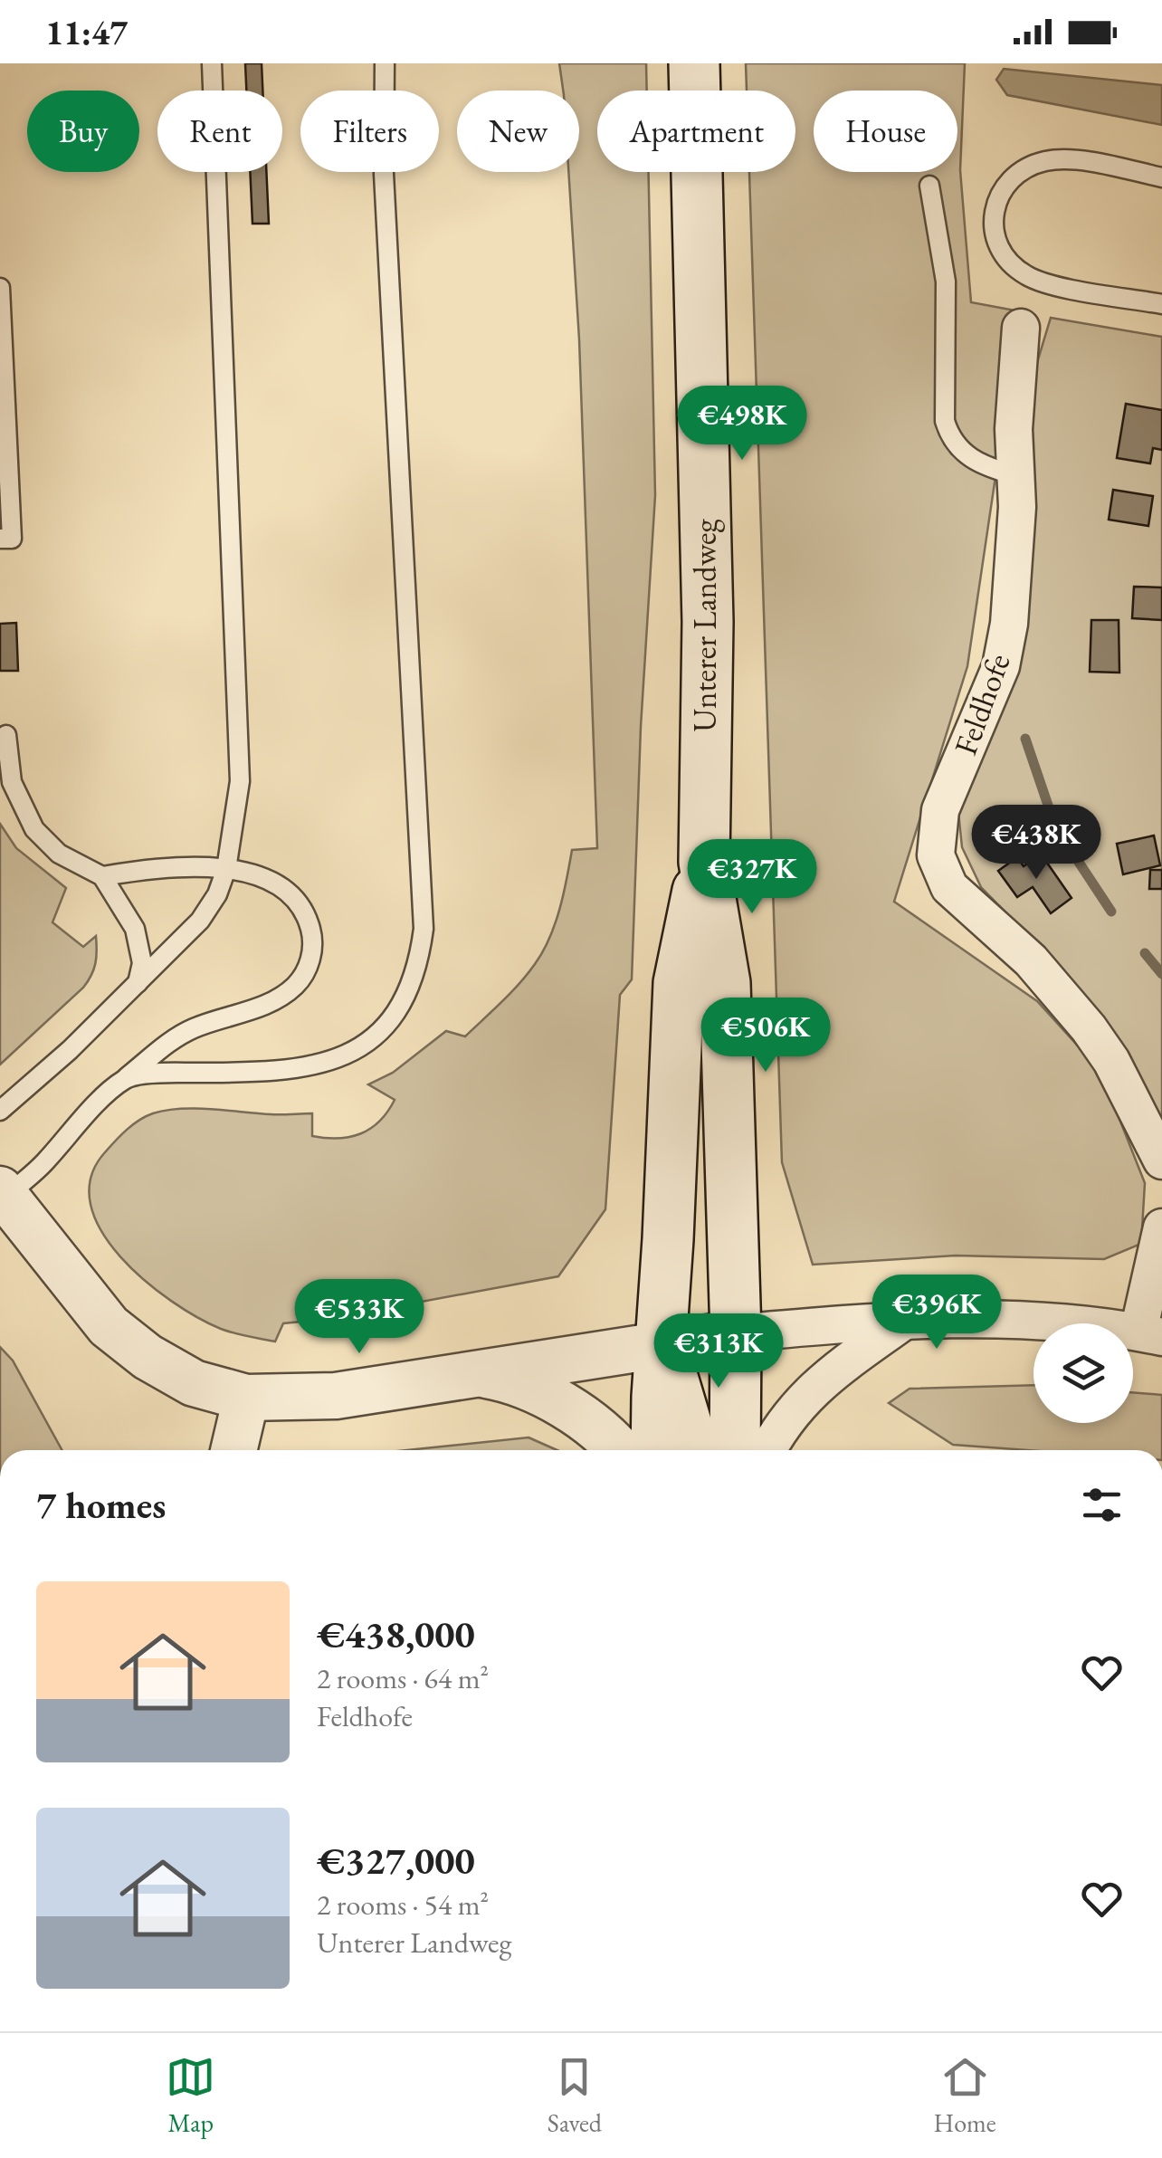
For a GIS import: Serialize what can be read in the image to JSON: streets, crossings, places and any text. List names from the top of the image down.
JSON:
{
  "streets": {
    "main road": ["Unterer Landweg"],
    "street": ["Feldhofe"]
  },
  "page": {
    "status": "11:47",
    "chip": [
      "Buy",
      "Rent",
      "Filters",
      "New",
      "Apartment",
      "House"
    ],
    "price": [
      "€498K",
      "€438K",
      "€327K",
      "€506K",
      "€396K",
      "€533K",
      "€313K"
    ],
    "heading": "7 homes",
    "list": [
      {
        "name": "€438,000",
        "note": "2 rooms · 64 m² · Feldhofe"
      },
      {
        "name": "€327,000",
        "note": "2 rooms · 54 m² · Unterer Landweg"
      }
    ],
    "tabs": ["Map", "Saved", "Home"]
  }
}
